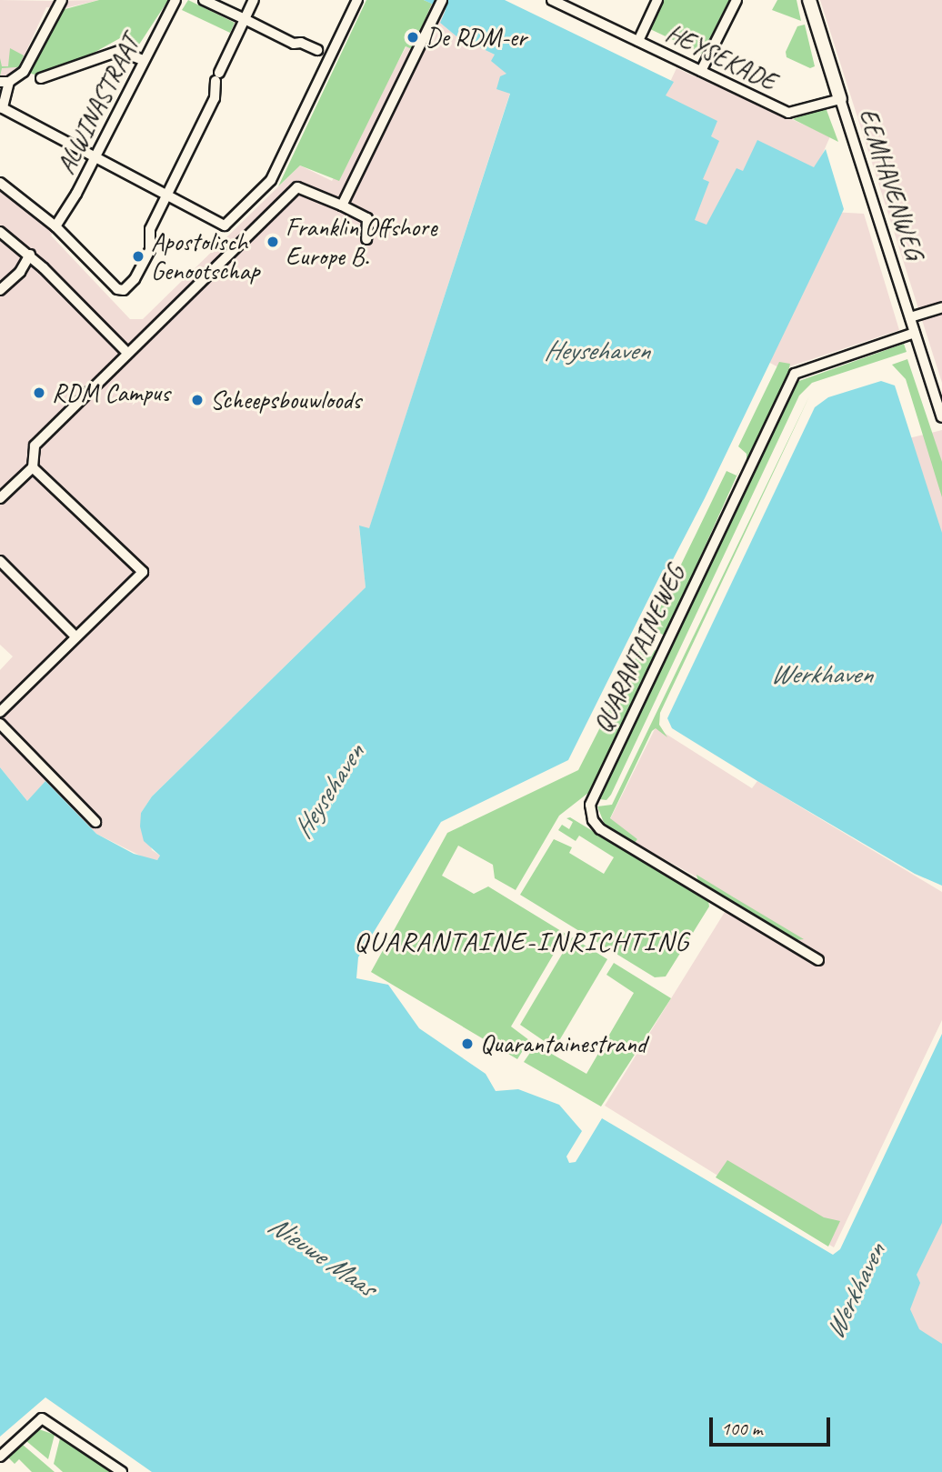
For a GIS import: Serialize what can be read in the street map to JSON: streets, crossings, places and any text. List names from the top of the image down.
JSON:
{
  "streets": {
    "street": [
      "HEYSEKADE",
      "ALWINASTRAAT",
      "EEMHAVENWEG",
      "QUARANTAINEWEG"
    ]
  },
  "crossings": [
    ["HEYSEKADE", "EEMHAVENWEG"],
    ["EEMHAVENWEG", "QUARANTAINEWEG"]
  ],
  "districts": ["QUARANTAINE-INRICHTING"],
  "water": ["Heysehaven", "Werkhaven", "Nieuwe Maas"],
  "places": [
    "De RDM-er",
    "Franklin Offshore Europe B.",
    "Apostolisch Genootschap",
    "RDM Campus",
    "Scheepsbouwloods",
    "Quarantainestrand"
  ],
  "scale_bar": "100 m"
}
